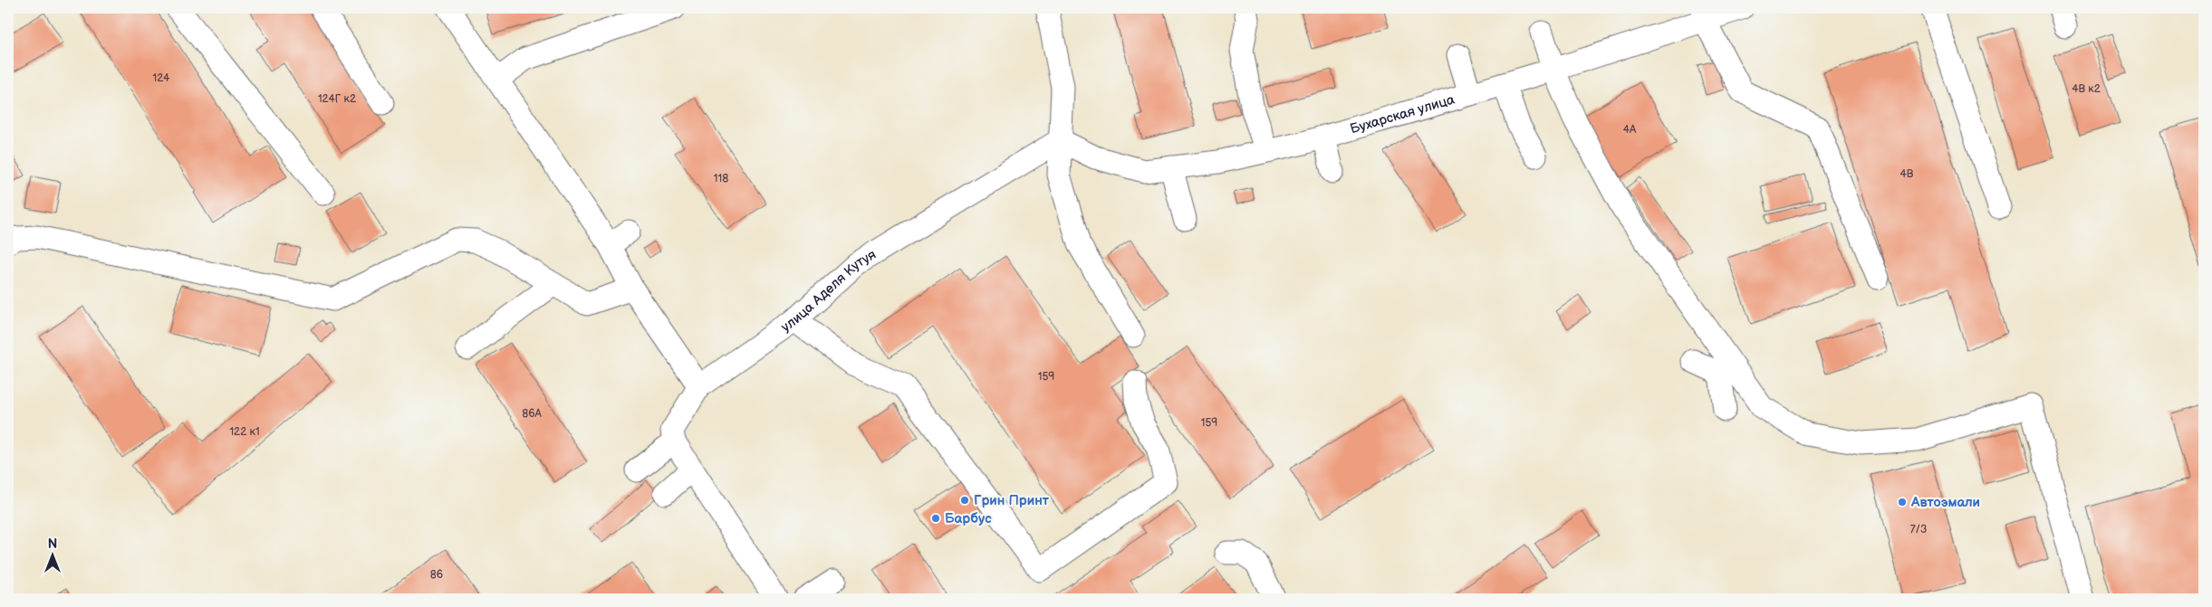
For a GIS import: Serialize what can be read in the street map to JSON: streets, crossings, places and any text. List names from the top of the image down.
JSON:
{
  "streets": {
    "street": ["Бухарская улица", "улица Аделя Кутуя"]
  },
  "crossings": [
    ["Бухарская улица", "улица Аделя Кутуя"]
  ],
  "places": ["Грин Принт", "Автоэмали", "Барбус"],
  "house_numbers": [
    "124",
    "4В к2",
    "124Г к2",
    "4А",
    "4В",
    "118",
    "159",
    "86А",
    "159",
    "122 к1",
    "7/3",
    "86"
  ],
  "north": "top"
}
